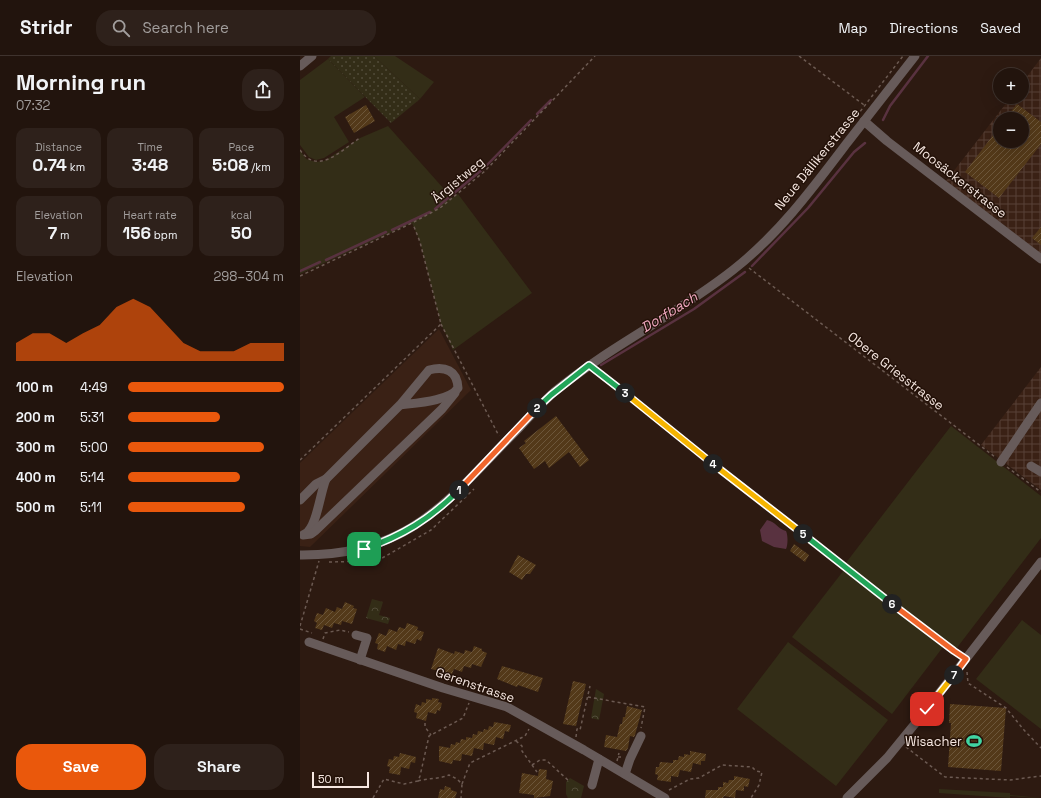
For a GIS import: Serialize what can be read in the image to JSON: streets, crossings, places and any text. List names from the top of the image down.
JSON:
{
  "streets": {
    "street": ["Neue Dällikerstrasse", "Moosäckerstrasse", "Gerenstrasse"],
    "path": ["Ärgistweg", "Obere Griesstrasse"]
  },
  "crossings": [
    ["Neue Dällikerstrasse", "Moosäckerstrasse"],
    ["Neue Dällikerstrasse", "Obere Griesstrasse"]
  ],
  "water": ["Dorfbach"],
  "places": {
    "sports": ["Wisacher"]
  },
  "scale_bar": "50 m",
  "page": {
    "header": "Stridr",
    "search": "Search here",
    "nav": ["Map", "Directions", "Saved"],
    "heading": ["Morning run", "07:32"],
    "map_buttons": ["+", "−"],
    "stats": [
      ["Distance", "0.74 km"],
      ["Time", "3:48"],
      ["Pace", "5:08 /km"],
      ["Elevation", "7 m"],
      ["Heart rate", "156 bpm"],
      ["kcal", "50"]
    ],
    "chart": ["Elevation", "298–304 m"],
    "list": [
      {
        "name": "100 m",
        "note": "4:49"
      },
      {
        "name": "200 m",
        "note": "5:31"
      },
      {
        "name": "300 m",
        "note": "5:00"
      },
      {
        "name": "400 m",
        "note": "5:14"
      },
      {
        "name": "500 m",
        "note": "5:11"
      }
    ],
    "pins": [
      "3",
      "2",
      "4",
      "1",
      "5",
      "6",
      "7"
    ],
    "buttons": ["Save", "Share"],
    "scale": "50 m"
  }
}
